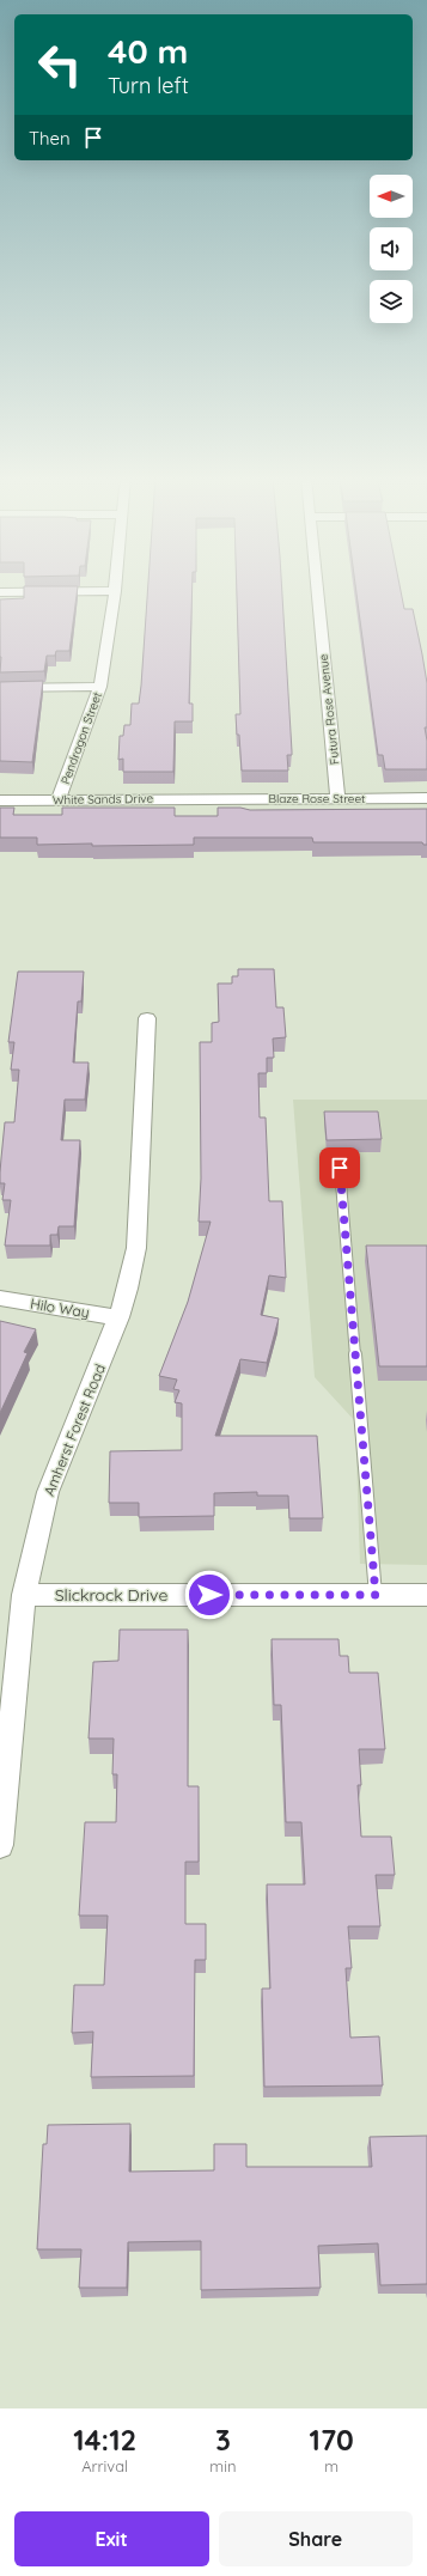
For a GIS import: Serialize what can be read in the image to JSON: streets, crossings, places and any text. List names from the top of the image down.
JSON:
{
  "streets": {
    "street": [
      "Futura Rose Avenue",
      "Pendragon Street",
      "Blaze Rose Street",
      "White Sands Drive",
      "Hilo Way",
      "Amherst Forest Road",
      "Slickrock Drive"
    ]
  },
  "crossings": [
    ["Futura Rose Avenue", "Blaze Rose Street"],
    ["Pendragon Street", "White Sands Drive"],
    ["Blaze Rose Street", "White Sands Drive"],
    ["Hilo Way", "Amherst Forest Road"],
    ["Amherst Forest Road", "Slickrock Drive"]
  ],
  "north": "left",
  "page": {
    "turn": ["40 m", "Turn left"],
    "then": "Then",
    "eta": [
      "14:12",
      "Arrival",
      "3",
      "min",
      "170",
      "m"
    ],
    "buttons": ["Exit", "Share"]
  }
}
